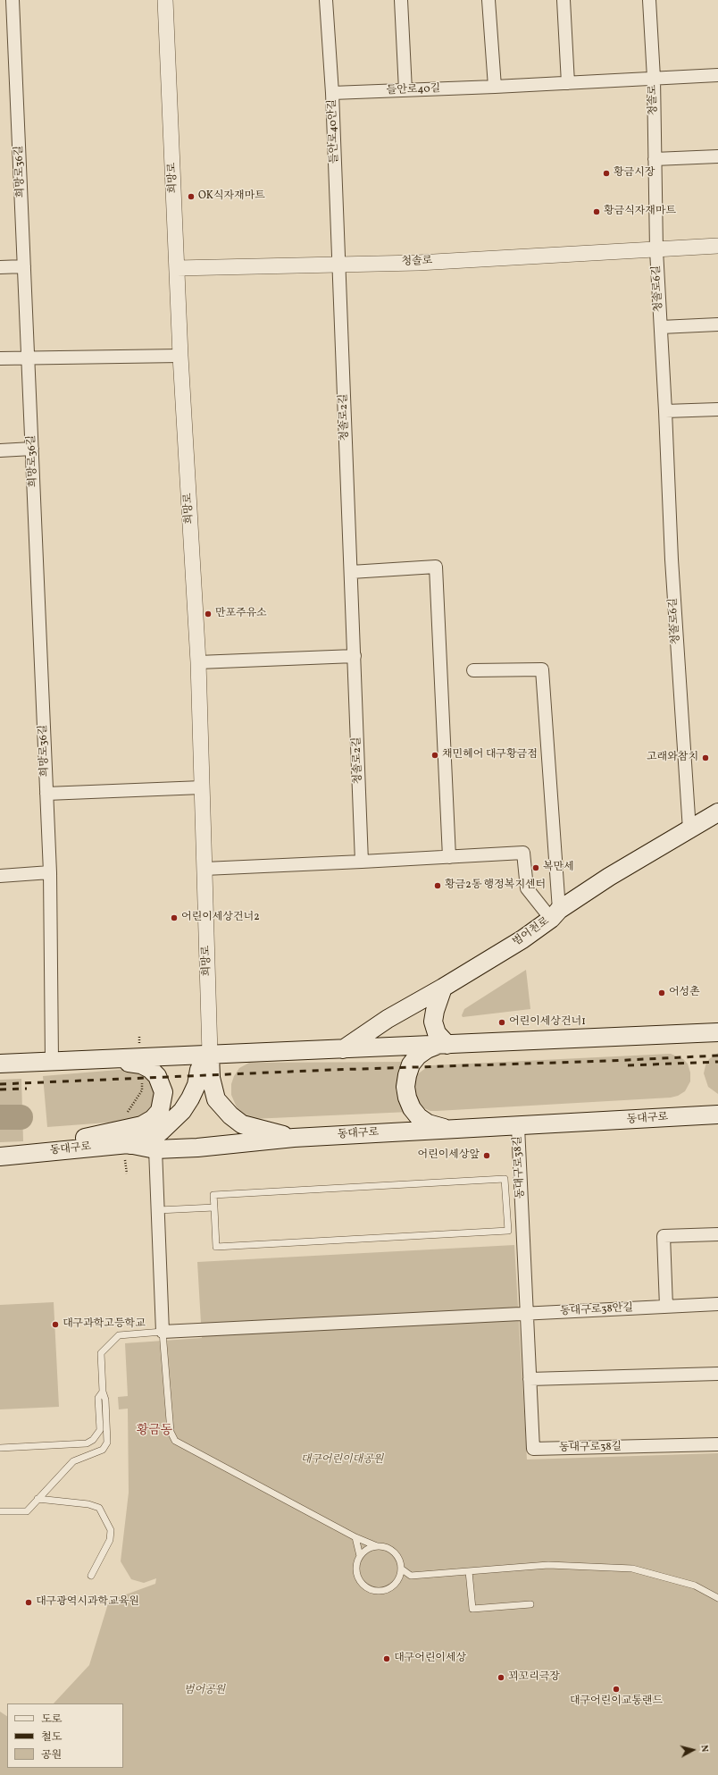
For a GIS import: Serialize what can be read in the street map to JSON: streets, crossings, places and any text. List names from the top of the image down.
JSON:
{
  "streets": {
    "main road": ["범어천로", "동대구로"],
    "street": [
      "들안로40길",
      "청솔로",
      "들안로40안길",
      "희망로36길",
      "희망로",
      "청솔로6길",
      "청솔로2길",
      "동대구로38길",
      "동대구로38안길"
    ]
  },
  "crossings": [
    ["들안로40길", "청솔로"],
    ["들안로40길", "들안로40안길"],
    ["청솔로", "들안로40안길"],
    ["청솔로", "희망로"],
    ["청솔로", "청솔로6길"],
    ["청솔로", "청솔로2길"],
    ["들안로40안길", "청솔로2길"],
    ["청솔로6길", "범어천로"],
    ["동대구로", "동대구로38길"],
    ["동대구로38길", "동대구로38안길"]
  ],
  "districts": ["황금동"],
  "parks": ["대구어린이대공원", "범어공원"],
  "places": [
    "황금시장",
    "OK식자재마트",
    "황금식자재마트",
    "만포주유소",
    "채민헤어 대구황금점",
    "고래와참치",
    "복만세",
    "황금2동 행정복지센터",
    "어린이세상건너2",
    "어성촌",
    "어린이세상건너1",
    "어린이세상앞",
    "대구과학고등학교",
    "대구광역시과학교육원",
    "대구어린이세상",
    "꾀꼬리극장",
    "대구어린이교통랜드"
  ],
  "legend": ["도로", "철도", "공원"],
  "north": "right"
}
